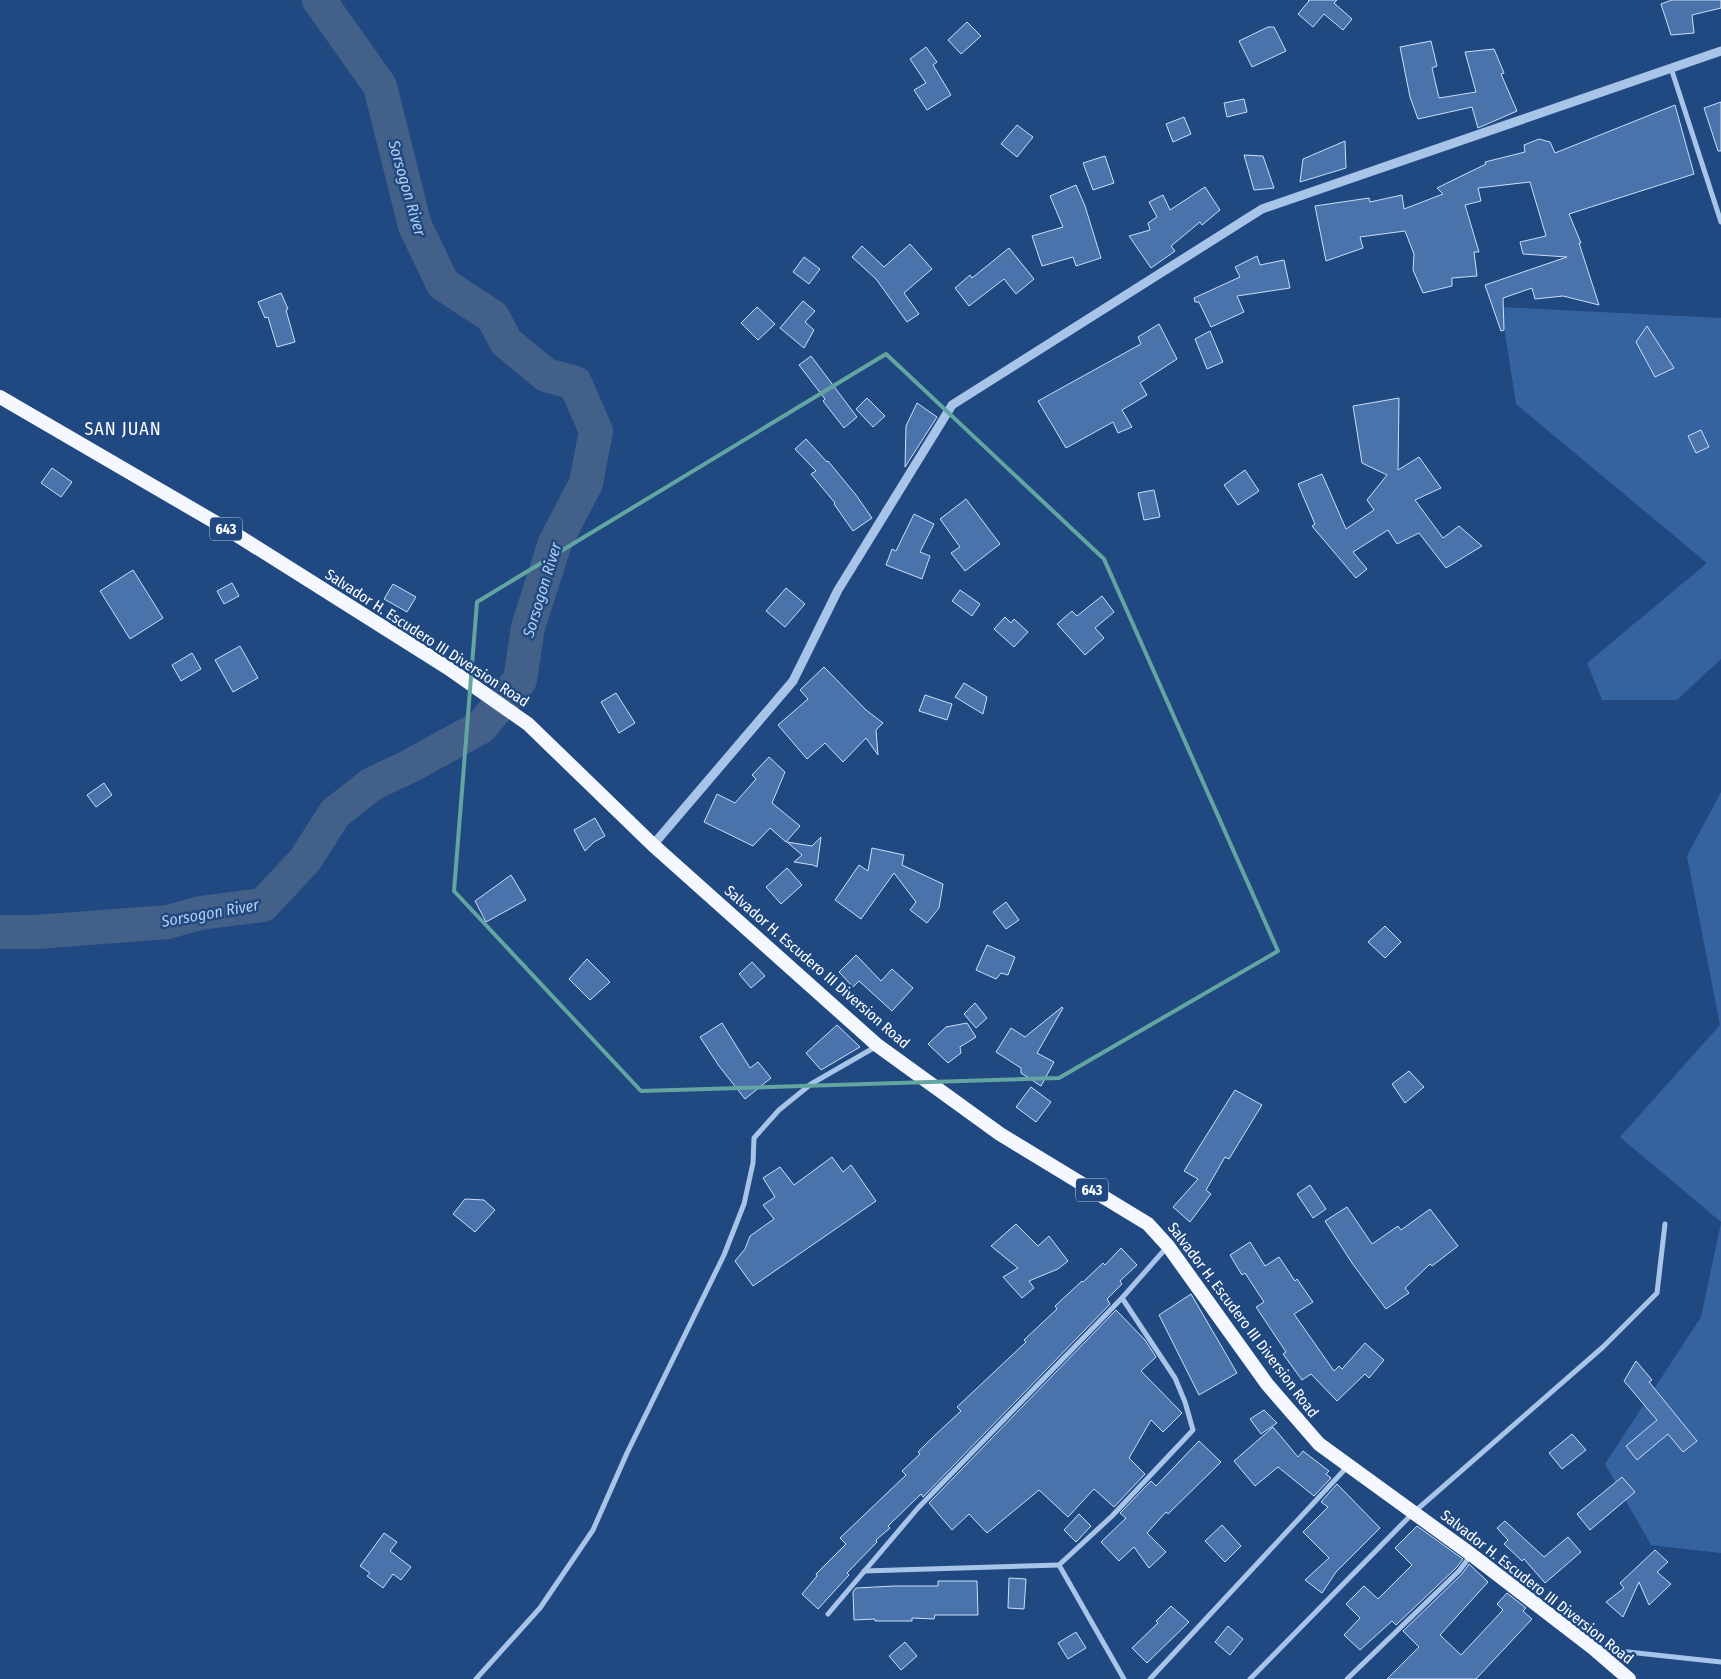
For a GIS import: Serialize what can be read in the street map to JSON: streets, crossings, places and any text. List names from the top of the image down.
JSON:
{
  "streets": {
    "highway": ["643", "Salvador H. Escudero III Diversion Road"]
  },
  "districts": ["SAN JUAN"],
  "water": ["Sorsogon River"]
}
